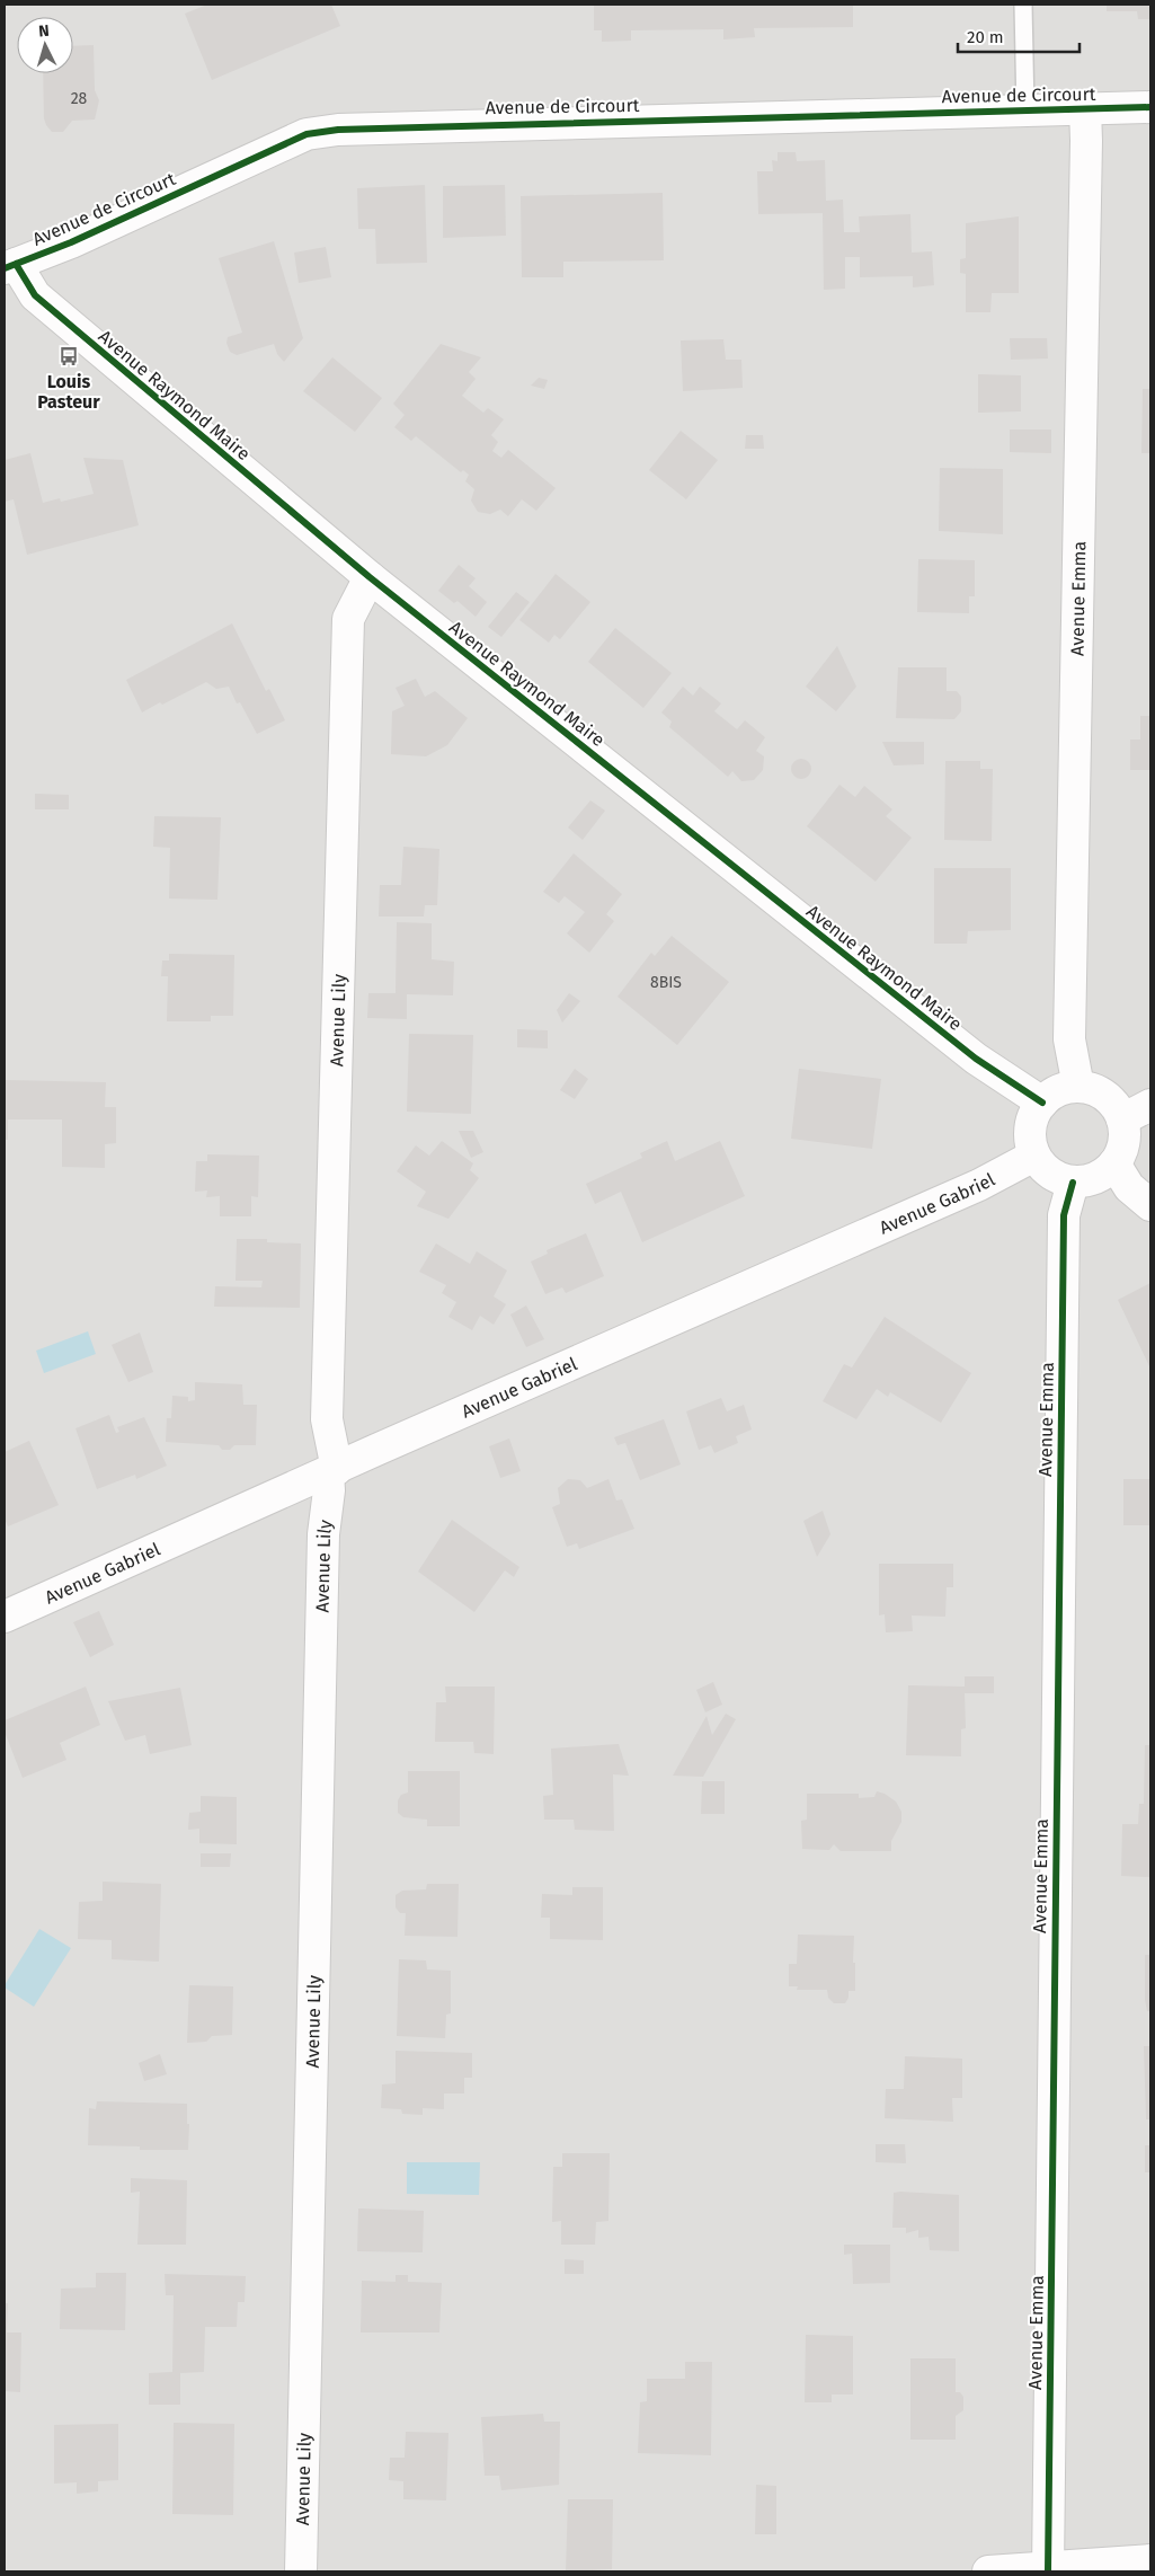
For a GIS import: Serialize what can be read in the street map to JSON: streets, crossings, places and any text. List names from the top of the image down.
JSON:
{
  "streets": {
    "street": [
      "Avenue de Circourt",
      "Avenue Raymond Maire",
      "Avenue Emma",
      "Avenue Lily",
      "Avenue Gabriel"
    ]
  },
  "crossings": [
    ["Avenue de Circourt", "Avenue Raymond Maire"],
    ["Avenue de Circourt", "Avenue Emma"],
    ["Avenue Raymond Maire", "Avenue Emma"],
    ["Avenue Raymond Maire", "Avenue Lily"],
    ["Avenue Raymond Maire", "Avenue Gabriel"],
    ["Avenue Emma", "Avenue Gabriel"],
    ["Avenue Lily", "Avenue Gabriel"]
  ],
  "places": {
    "bus stop": ["Louis Pasteur"]
  },
  "house_numbers": ["28", "8BIS"],
  "scale_bar": "20 m",
  "north": "top"
}
